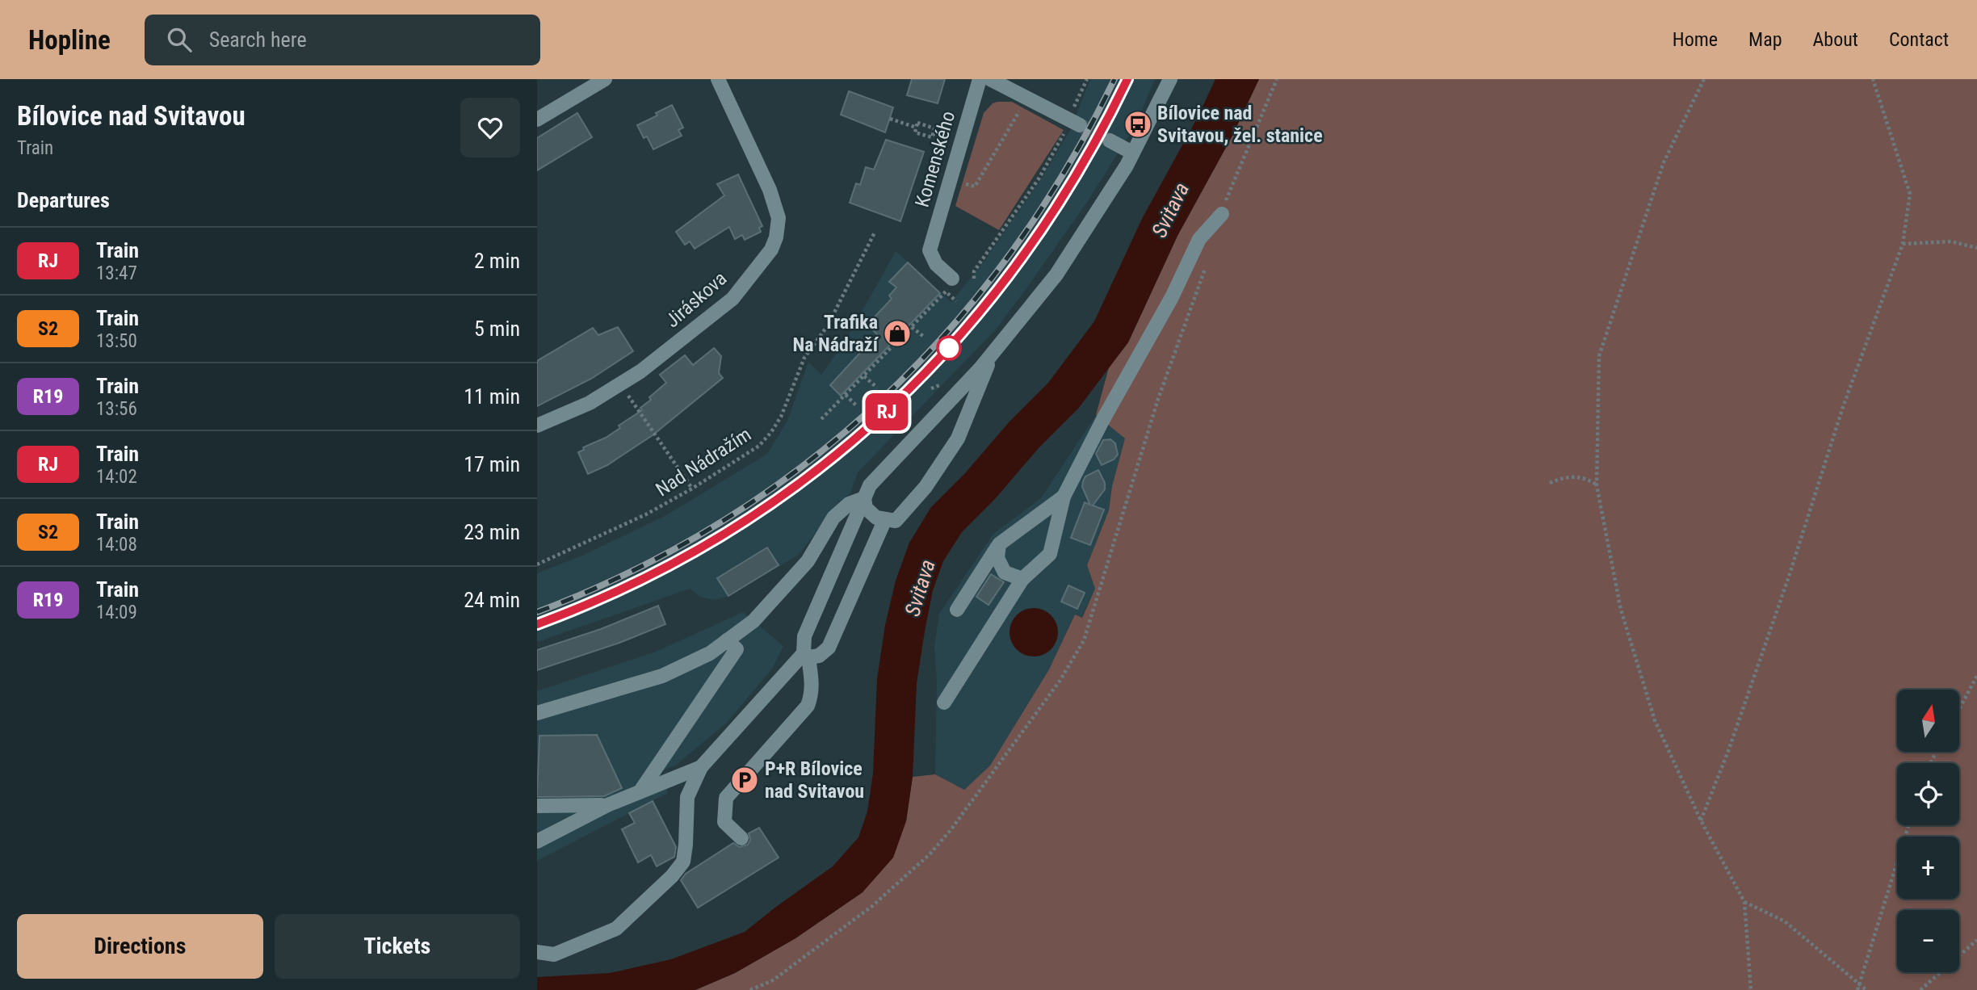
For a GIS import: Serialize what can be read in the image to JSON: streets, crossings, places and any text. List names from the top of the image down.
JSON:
{
  "streets": {
    "street": ["Komenského", "Jiráskova"],
    "path": ["Nad Nádražím"]
  },
  "water": ["Svitava"],
  "places": {
    "bus stop": ["Bílovice nad Svitavou, žel. stanice"],
    "shop": ["Trafika Na Nádraží"],
    "parking": ["P+R Bílovice nad Svitavou"]
  },
  "north": "top",
  "page": {
    "header": "Hopline",
    "search": "Search here",
    "nav": [
      "Home",
      "Map",
      "About",
      "Contact"
    ],
    "heading": [
      ["Bílovice nad Svitavou", "Train"],
      "Departures"
    ],
    "on_map": "RJ",
    "list": [
      {
        "mark": "RJ",
        "name": "Train",
        "note": "13:47",
        "value": "2 min"
      },
      {
        "mark": "S2",
        "name": "Train",
        "note": "13:50",
        "value": "5 min"
      },
      {
        "mark": "R19",
        "name": "Train",
        "note": "13:56",
        "value": "11 min"
      },
      {
        "mark": "RJ",
        "name": "Train",
        "note": "14:02",
        "value": "17 min"
      },
      {
        "mark": "S2",
        "name": "Train",
        "note": "14:08",
        "value": "23 min"
      },
      {
        "mark": "R19",
        "name": "Train",
        "note": "14:09",
        "value": "24 min"
      }
    ],
    "map_buttons": ["+", "−"],
    "buttons": ["Directions", "Tickets"]
  }
}
